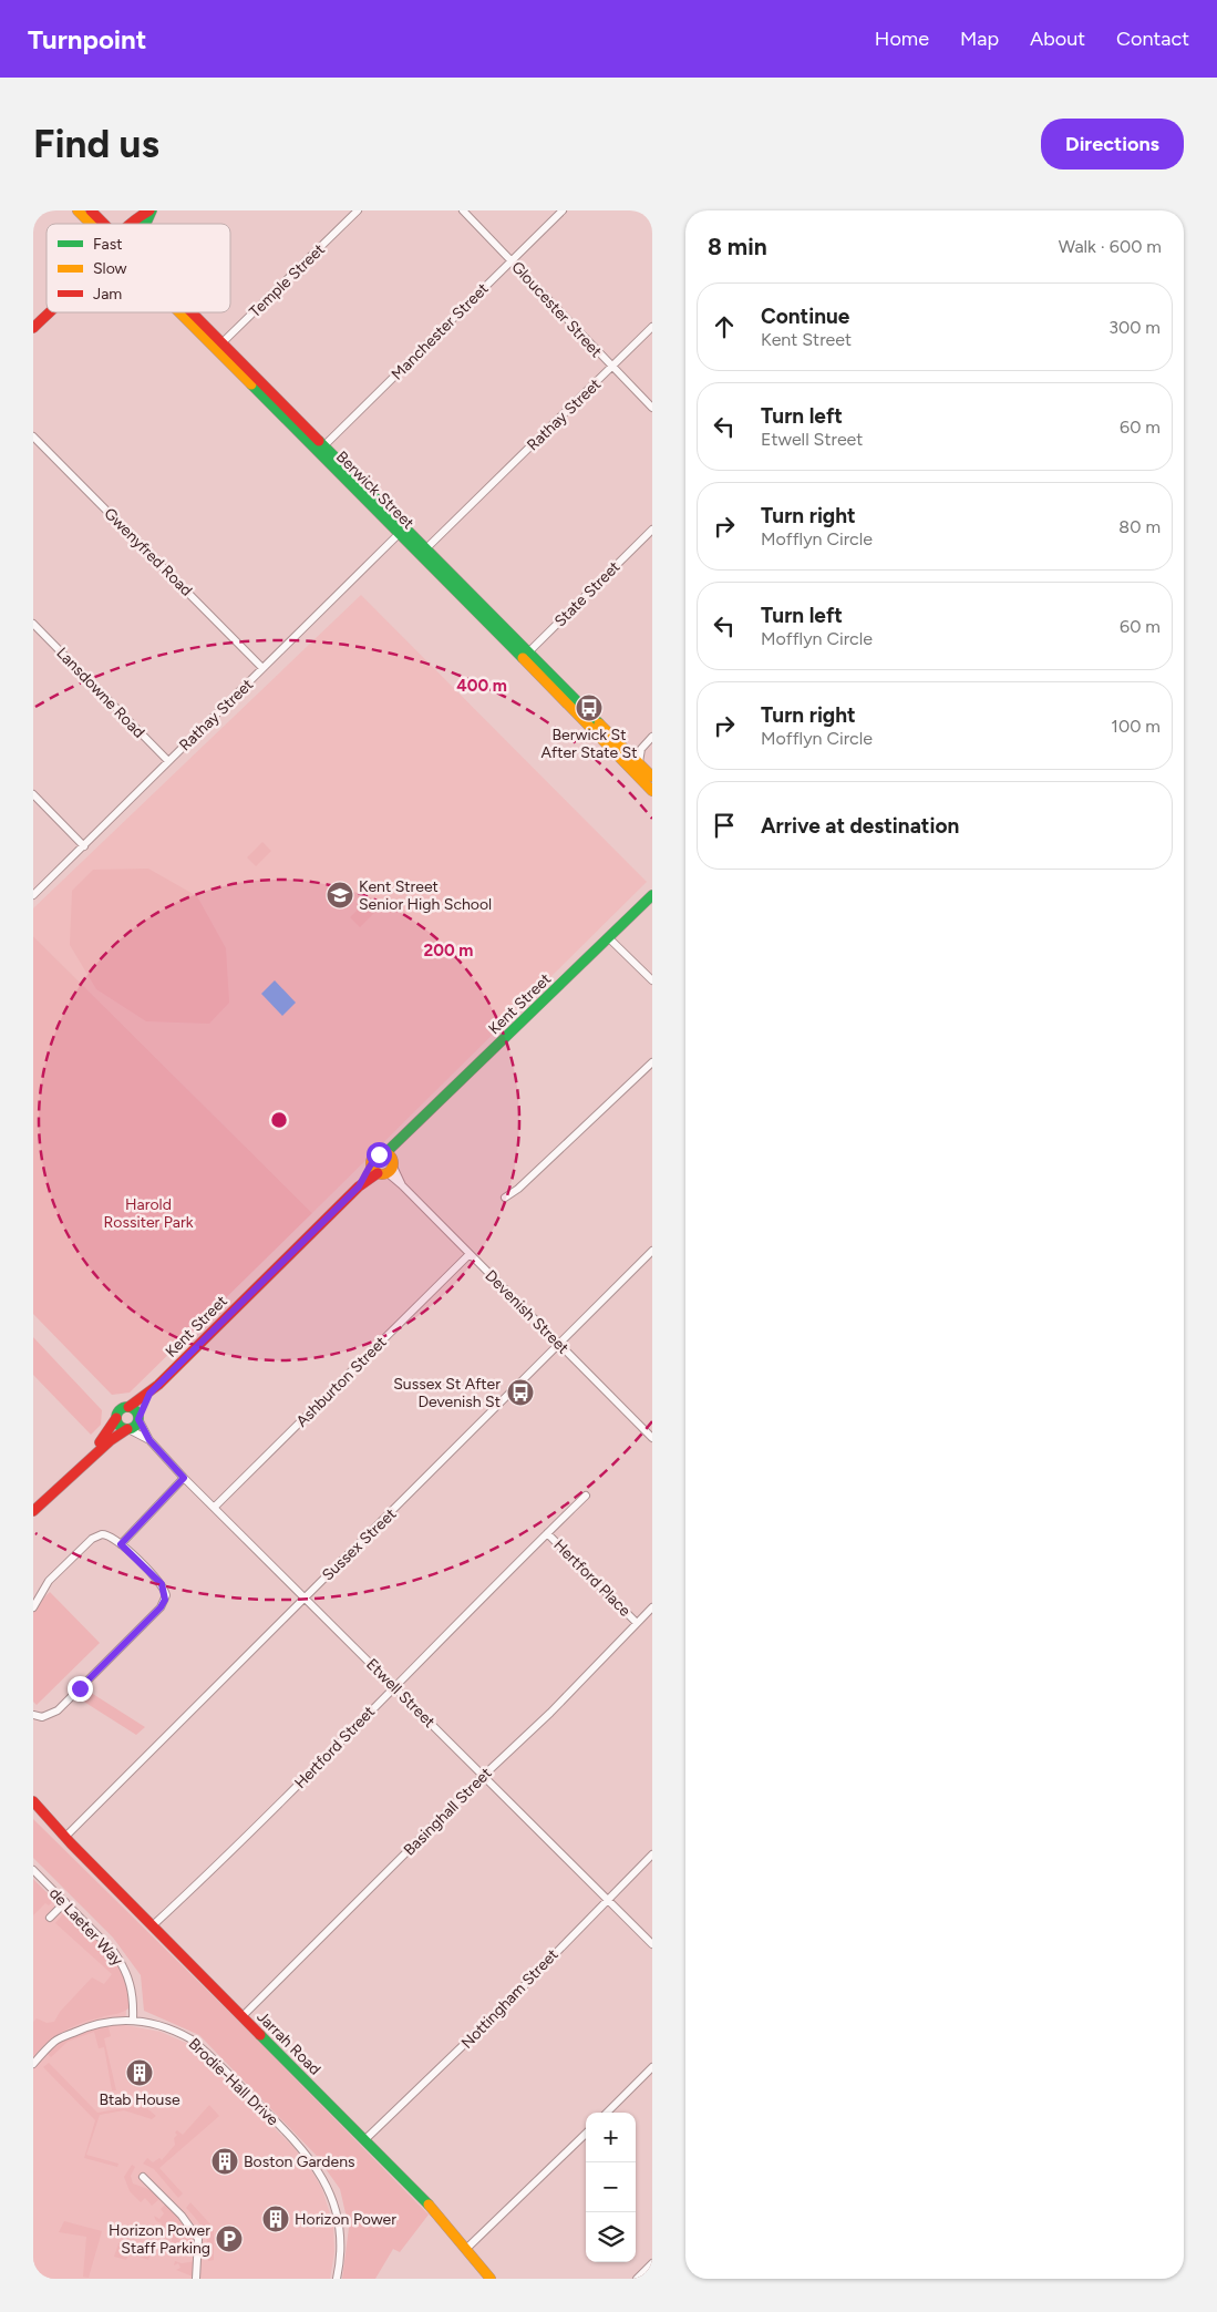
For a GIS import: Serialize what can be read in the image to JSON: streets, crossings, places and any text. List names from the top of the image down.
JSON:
{
  "streets": {
    "main road": ["Berwick Street", "Kent Street", "Jarrah Road"],
    "street": [
      "Temple Street",
      "Gloucester Street",
      "Manchester Street",
      "Rathay Street",
      "Gwenyfred Road",
      "State Street",
      "Lansdowne Road",
      "Devenish Street",
      "Ashburton Street",
      "Sussex Street",
      "Hertford Place",
      "Etwell Street",
      "Hertford Street",
      "Basinghall Street",
      "de Laeter Way",
      "Nottingham Street",
      "Brodie-Hall Drive"
    ]
  },
  "crossings": [
    ["Temple Street", "Berwick Street"],
    ["Gloucester Street", "Manchester Street"],
    ["Gloucester Street", "Rathay Street"],
    ["Manchester Street", "Berwick Street"],
    ["Rathay Street", "Berwick Street"],
    ["Rathay Street", "Gwenyfred Road"],
    ["Rathay Street", "Lansdowne Road"],
    ["Berwick Street", "State Street"],
    ["Kent Street", "Devenish Street"],
    ["Kent Street", "Etwell Street"],
    ["Devenish Street", "Ashburton Street"],
    ["Devenish Street", "Sussex Street"],
    ["Ashburton Street", "Etwell Street"],
    ["Sussex Street", "Etwell Street"],
    ["Sussex Street", "Jarrah Road"],
    ["Hertford Place", "Hertford Street"],
    ["Hertford Place", "Basinghall Street"],
    ["Etwell Street", "Hertford Street"],
    ["Etwell Street", "Basinghall Street"],
    ["Etwell Street", "Nottingham Street"],
    ["Hertford Street", "Jarrah Road"],
    ["Basinghall Street", "Jarrah Road"],
    ["de Laeter Way", "Brodie-Hall Drive"],
    ["Nottingham Street", "Jarrah Road"]
  ],
  "parks": ["Harold Rossiter Park"],
  "places": {
    "bus stop": ["Berwick St After State St", "Sussex St After Devenish St"],
    "school or university": ["Kent Street Senior High School"],
    "building": ["Btab House", "Boston Gardens", "Horizon Power"],
    "parking": ["Horizon Power Staff Parking"]
  },
  "legend": ["Fast", "Slow", "Jam"],
  "page": {
    "header": "Turnpoint",
    "nav": [
      "Home",
      "Map",
      "About",
      "Contact"
    ],
    "buttons": "Directions",
    "title": "Find us",
    "heading": ["8 min", "Walk · 600 m"],
    "list": [
      ["Continue", "Kent Street", "300 m"],
      ["Turn left", "Etwell Street", "60 m"],
      ["Turn right", "Mofflyn Circle", "80 m"],
      ["Turn left", "Mofflyn Circle", "60 m"],
      ["Turn right", "Mofflyn Circle", "100 m"],
      "Arrive at destination"
    ],
    "map_buttons": ["+", "−"]
  },
  "rings": ["400 m", "200 m"]
}
